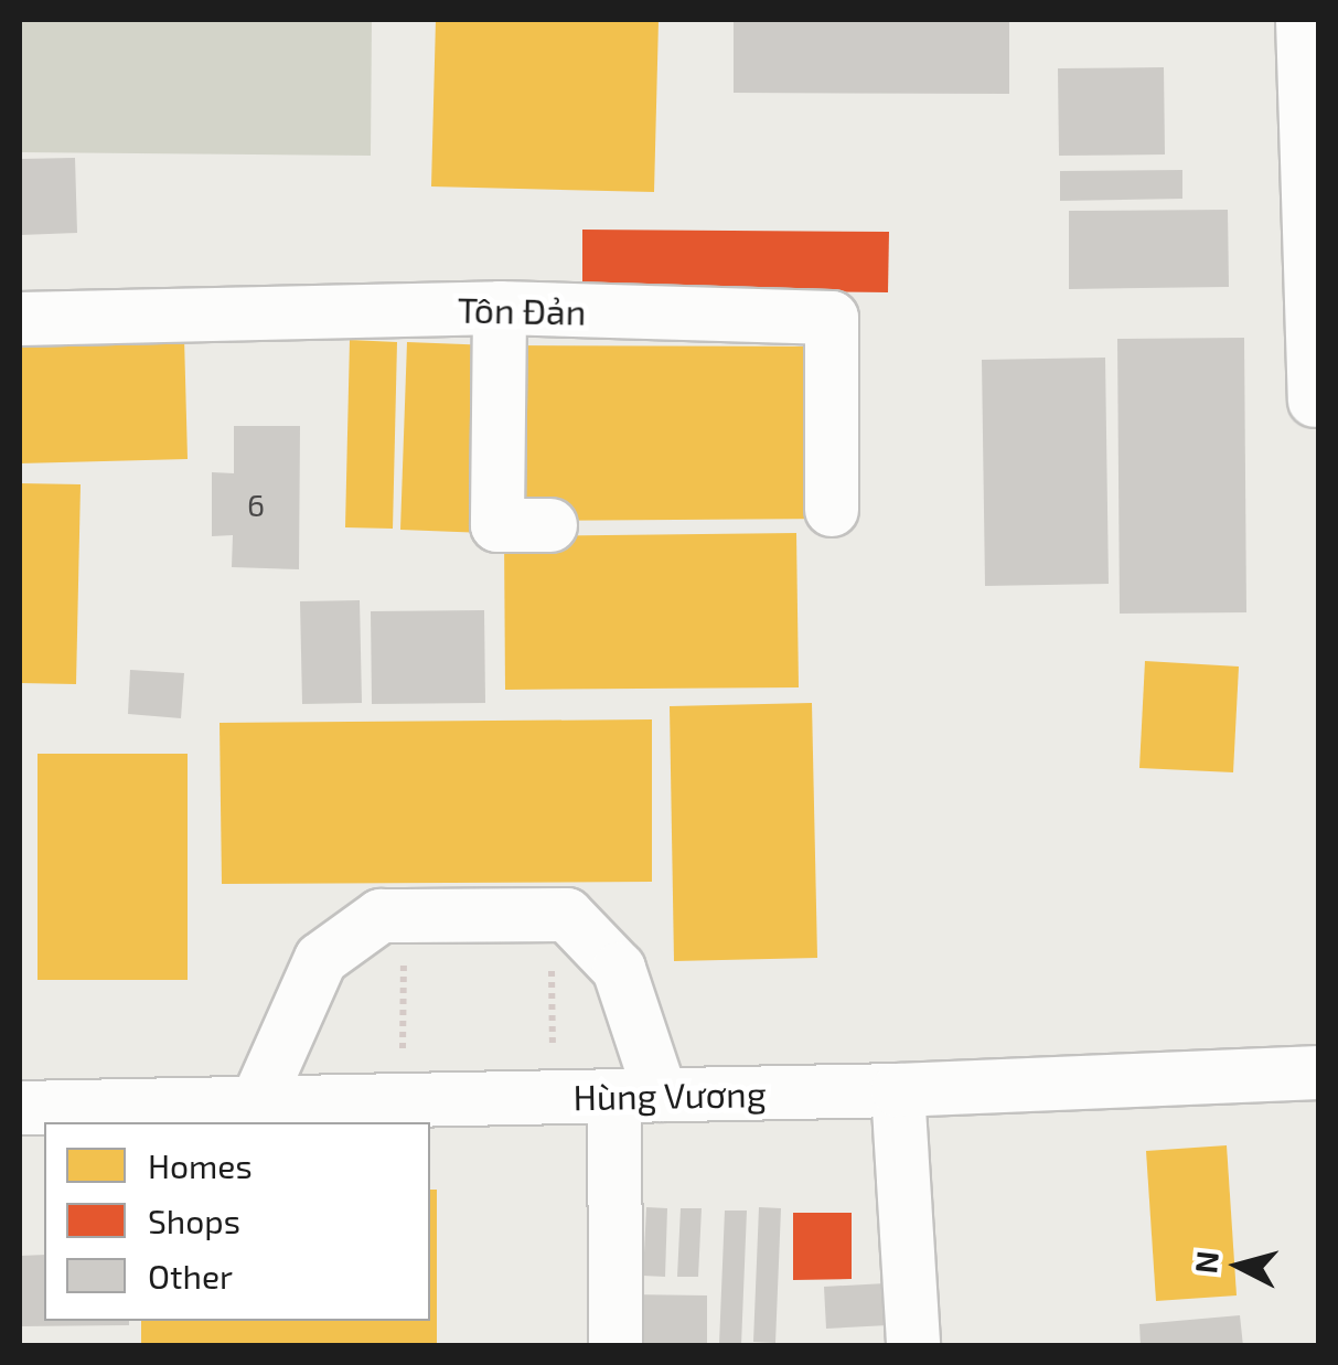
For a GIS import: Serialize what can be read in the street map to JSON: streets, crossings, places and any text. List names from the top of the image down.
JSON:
{
  "streets": {
    "street": ["Tôn Đản", "Hùng Vương"]
  },
  "house_numbers": ["6"],
  "legend": ["Homes", "Shops", "Other"],
  "north": "left"
}
